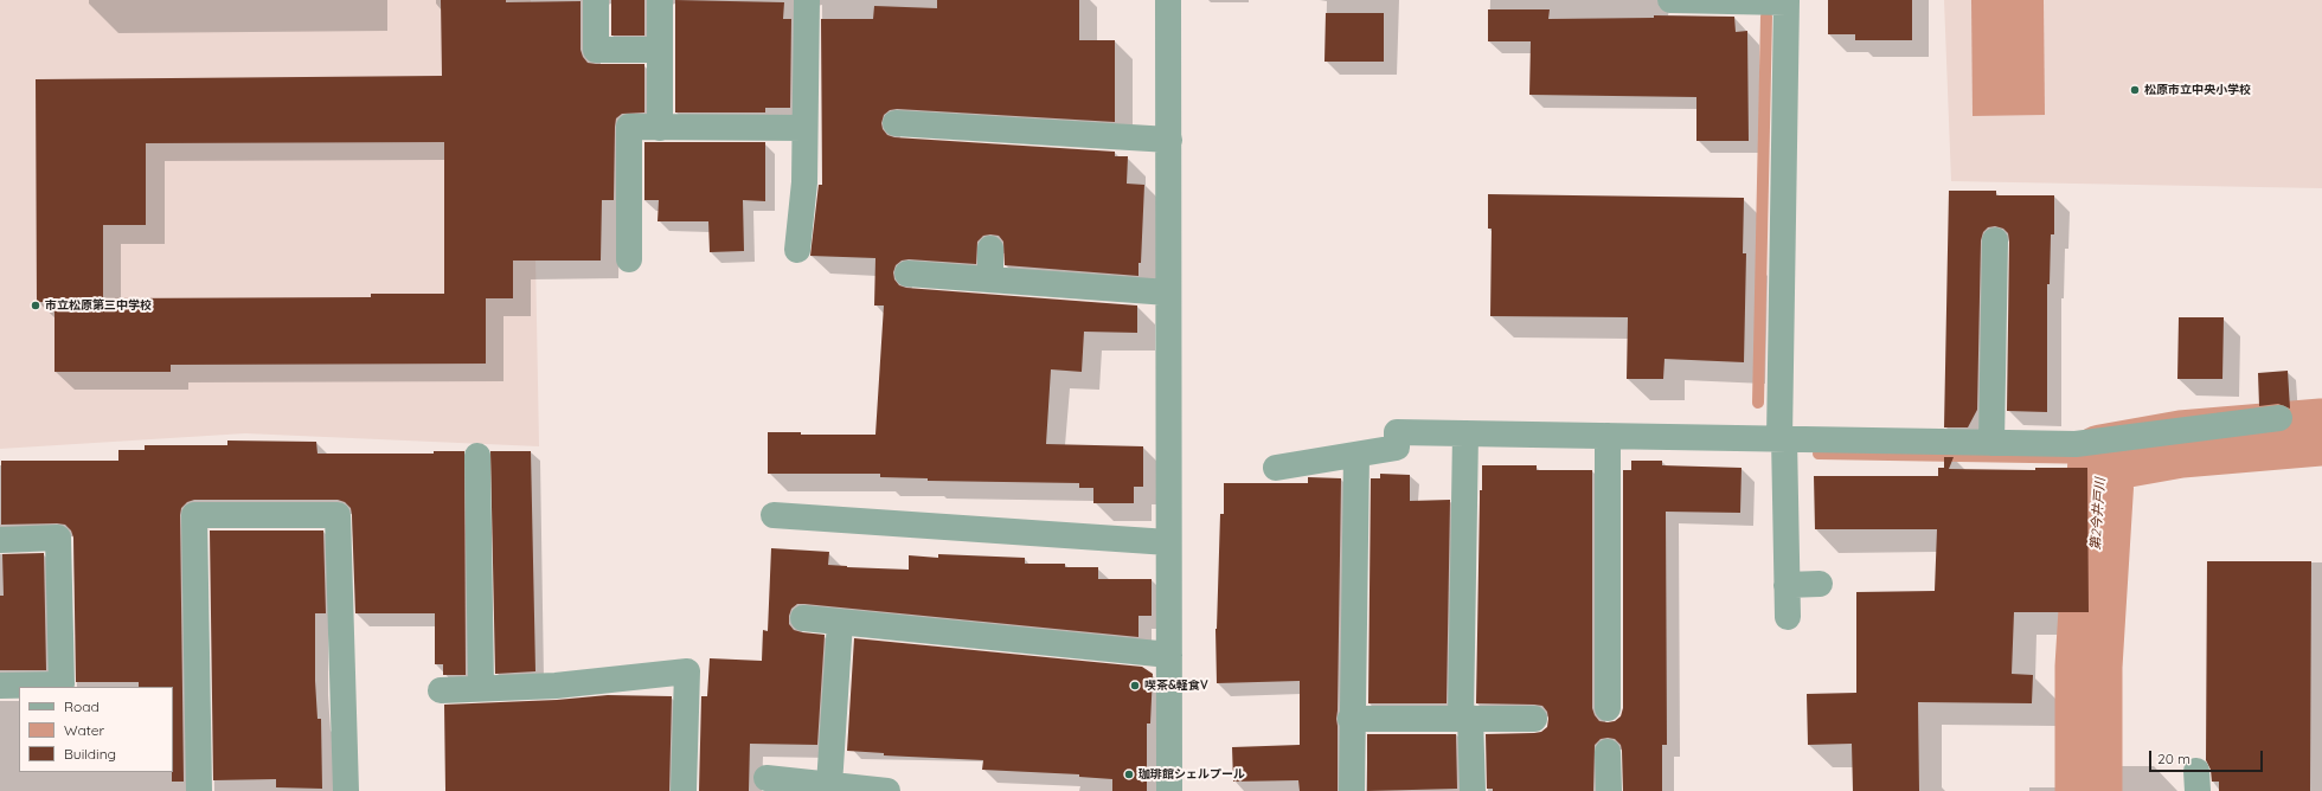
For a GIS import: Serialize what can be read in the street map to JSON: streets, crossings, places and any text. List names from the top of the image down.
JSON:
{
  "water": ["第2今井戸川"],
  "places": [
    "松原市立中央小学校",
    "市立松原第三中学校",
    "喫茶&軽食V",
    "珈琲館シェルプール"
  ],
  "legend": ["Road", "Water", "Building"],
  "scale_bar": "20 m"
}
